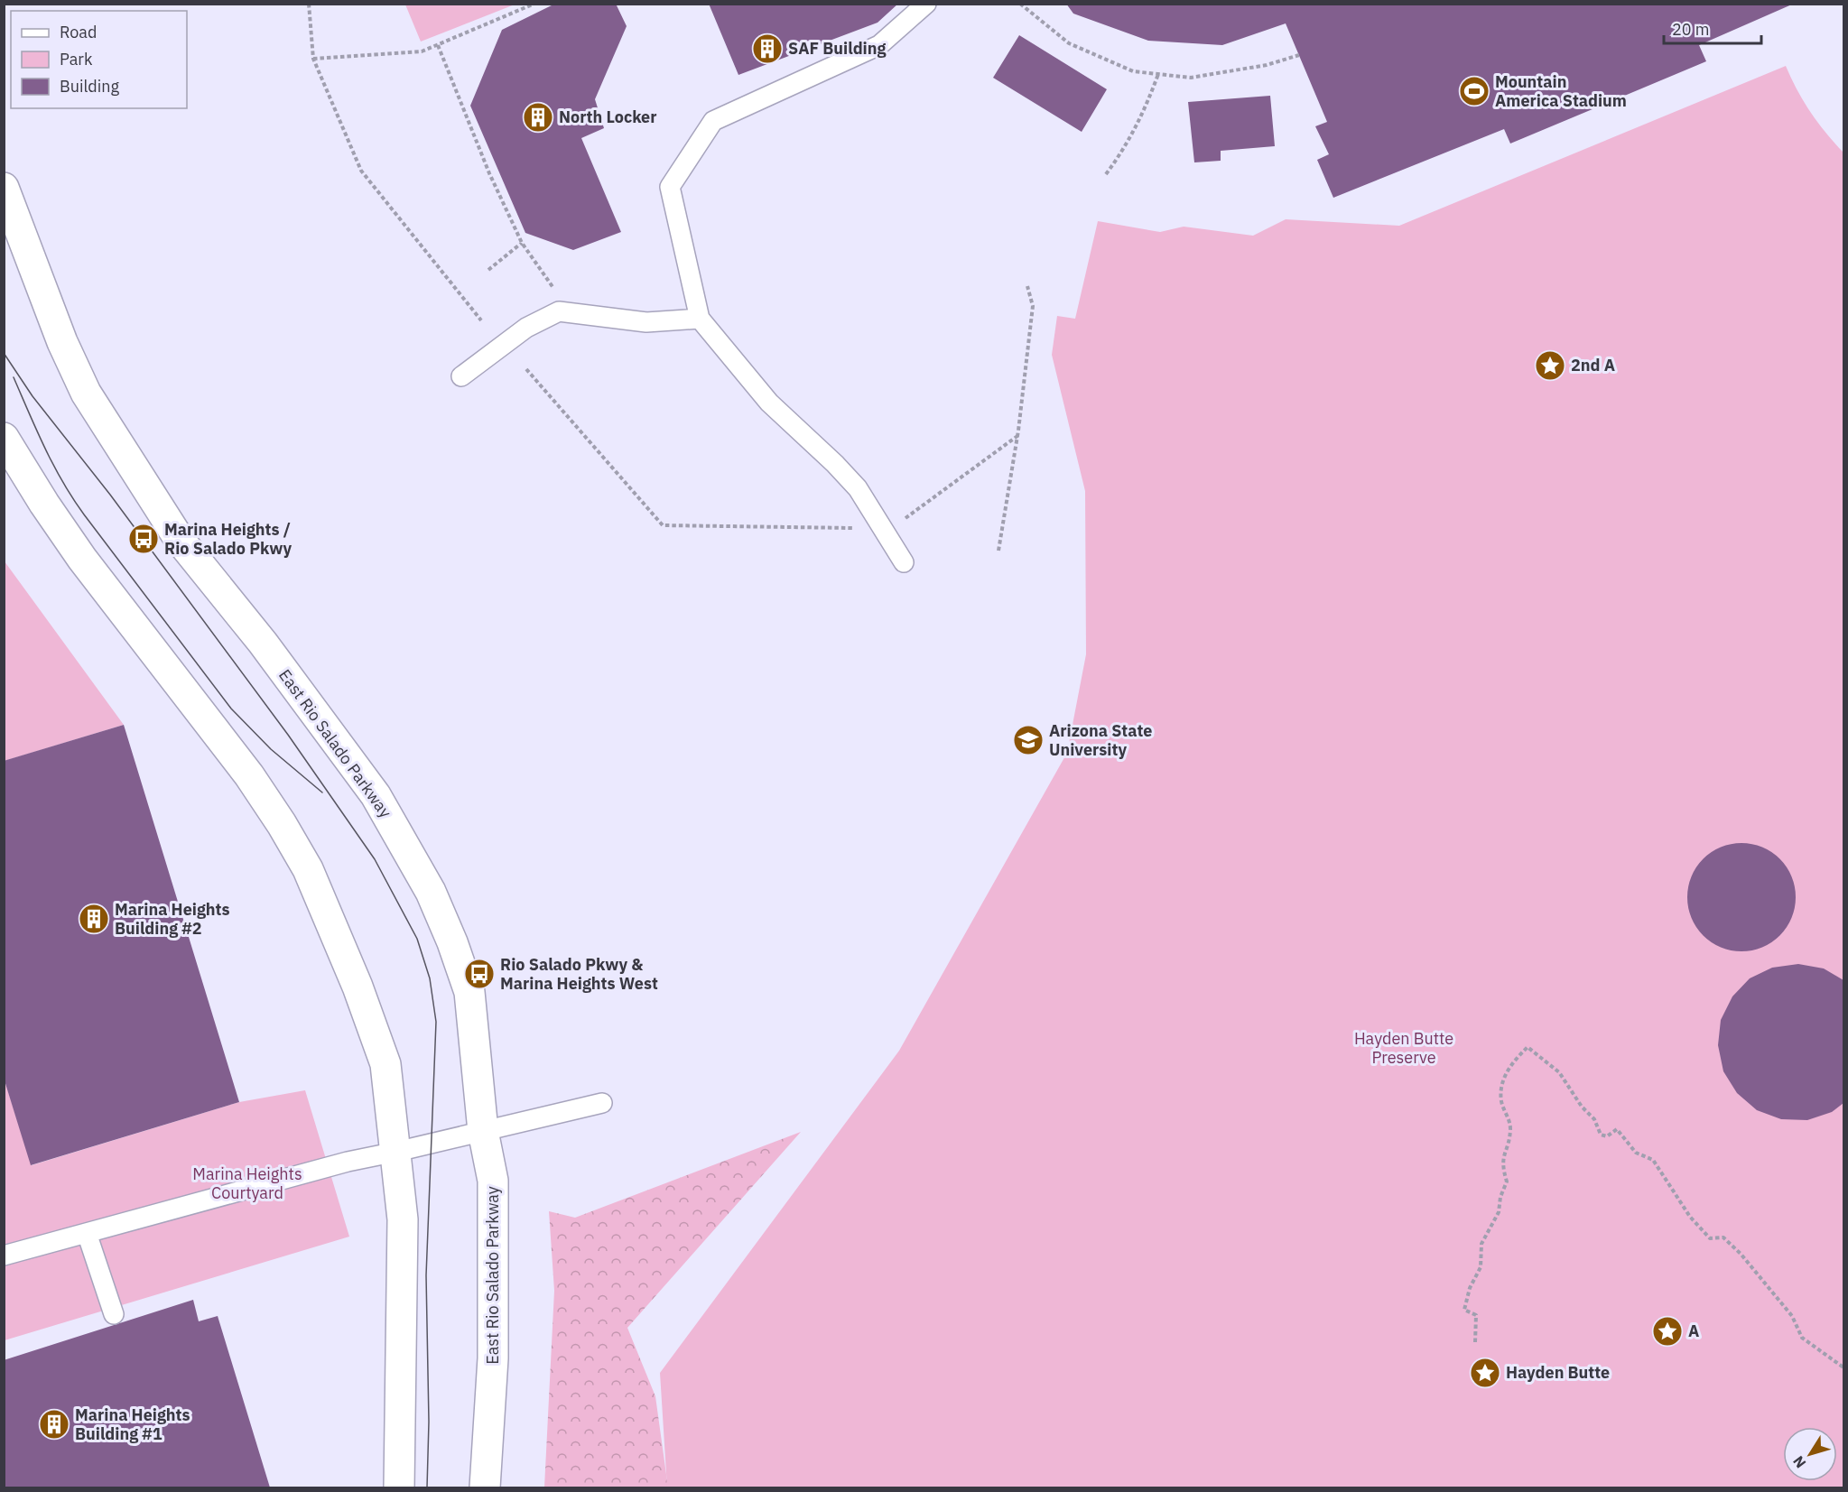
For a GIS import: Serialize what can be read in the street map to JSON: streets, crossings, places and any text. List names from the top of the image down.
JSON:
{
  "streets": {
    "main road": ["East Rio Salado Parkway"]
  },
  "parks": ["Hayden Butte Preserve", "Marina Heights Courtyard"],
  "places": {
    "building": [
      "SAF Building",
      "North Locker",
      "Marina Heights Building #2",
      "Marina Heights Building #1"
    ],
    "sports": ["Mountain America Stadium"],
    "place": ["2nd A", "A", "Hayden Butte"],
    "bus stop": ["Marina Heights / Rio Salado Pkwy", "Rio Salado Pkwy & Marina Heights West"],
    "school or university": ["Arizona State University"]
  },
  "legend": ["Road", "Park", "Building"],
  "scale_bar": "20 m",
  "north": "bottom left"
}
